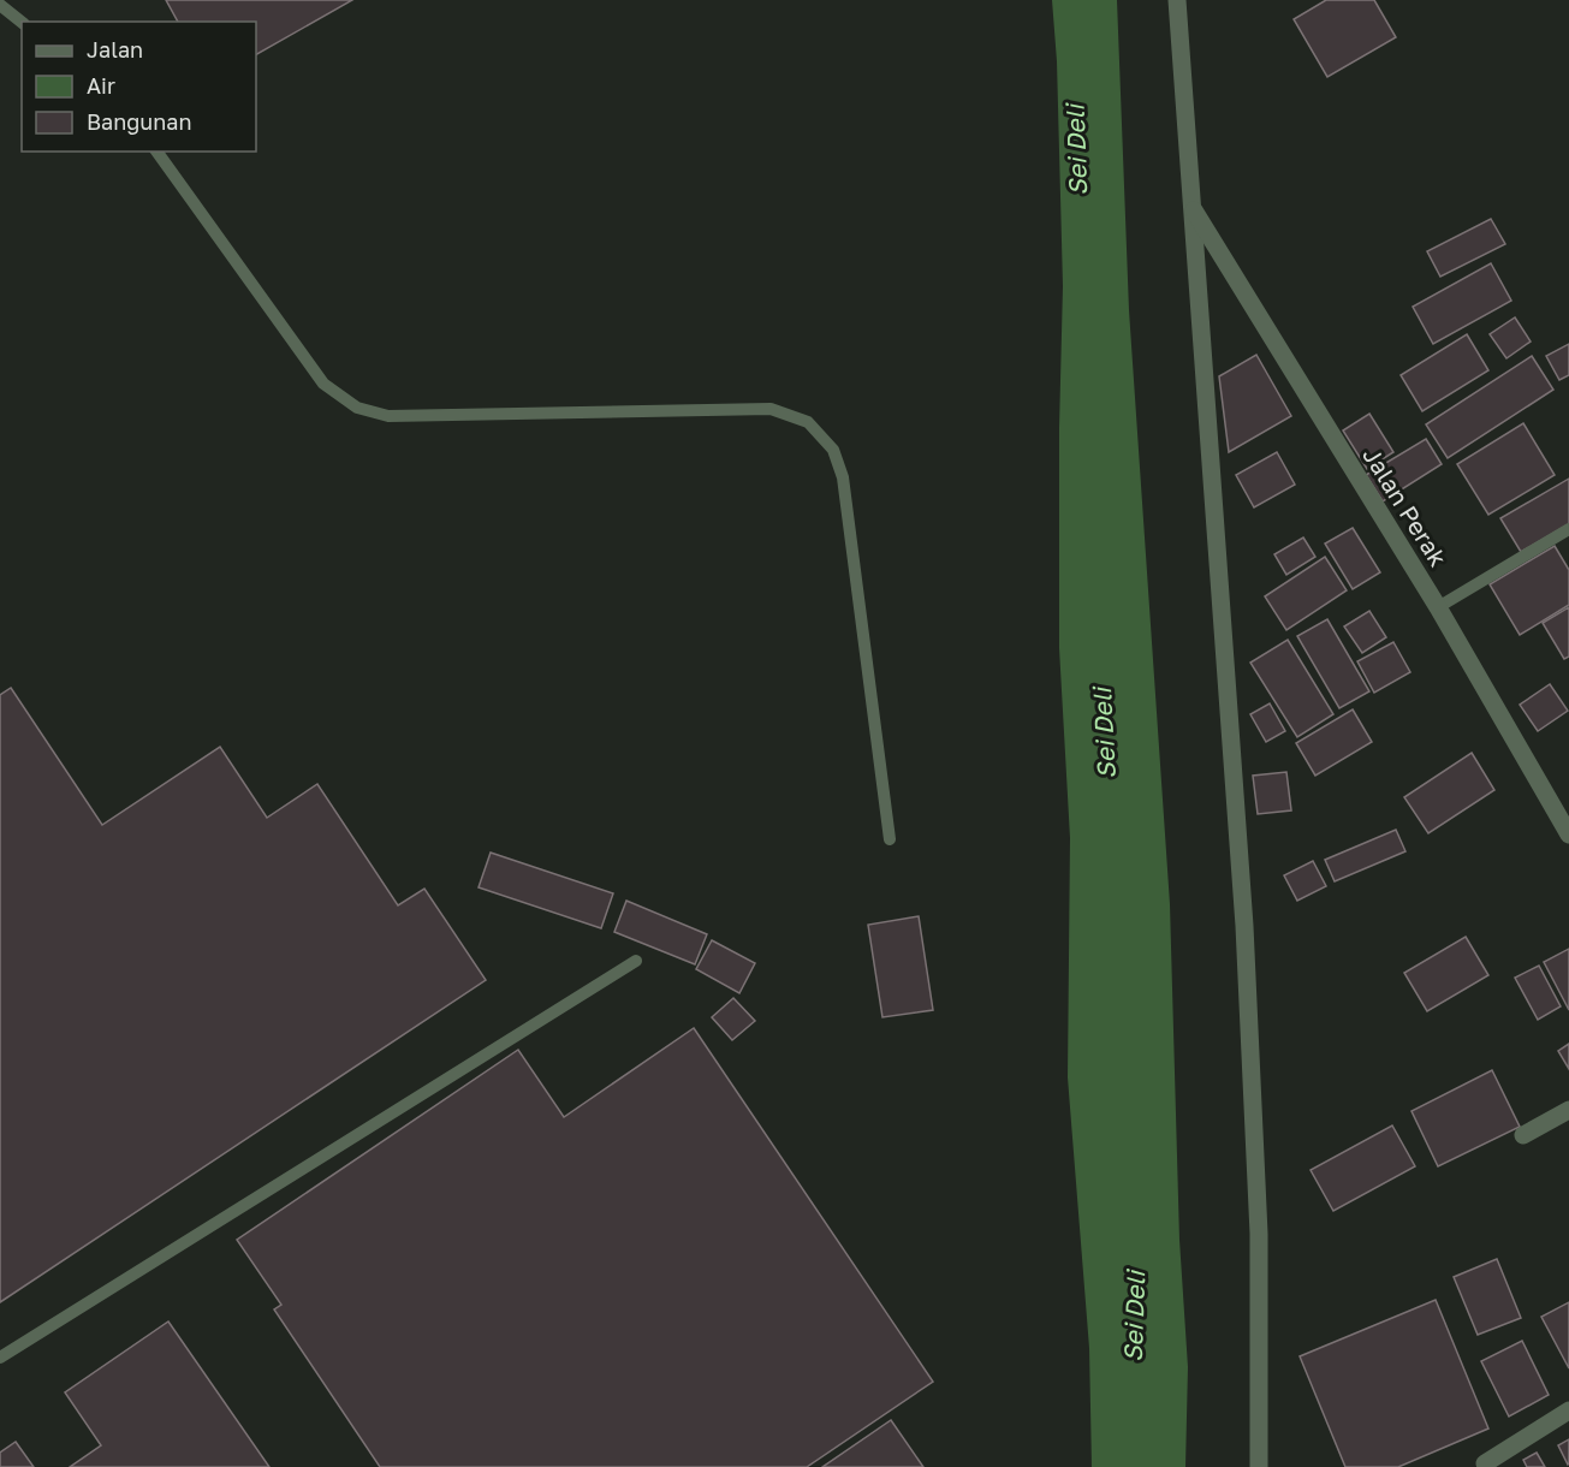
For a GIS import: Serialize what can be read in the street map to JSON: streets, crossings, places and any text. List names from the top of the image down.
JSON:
{
  "streets": {
    "street": ["Jalan Perak"]
  },
  "water": ["Sei Deli"],
  "legend": ["Jalan", "Air", "Bangunan"]
}
